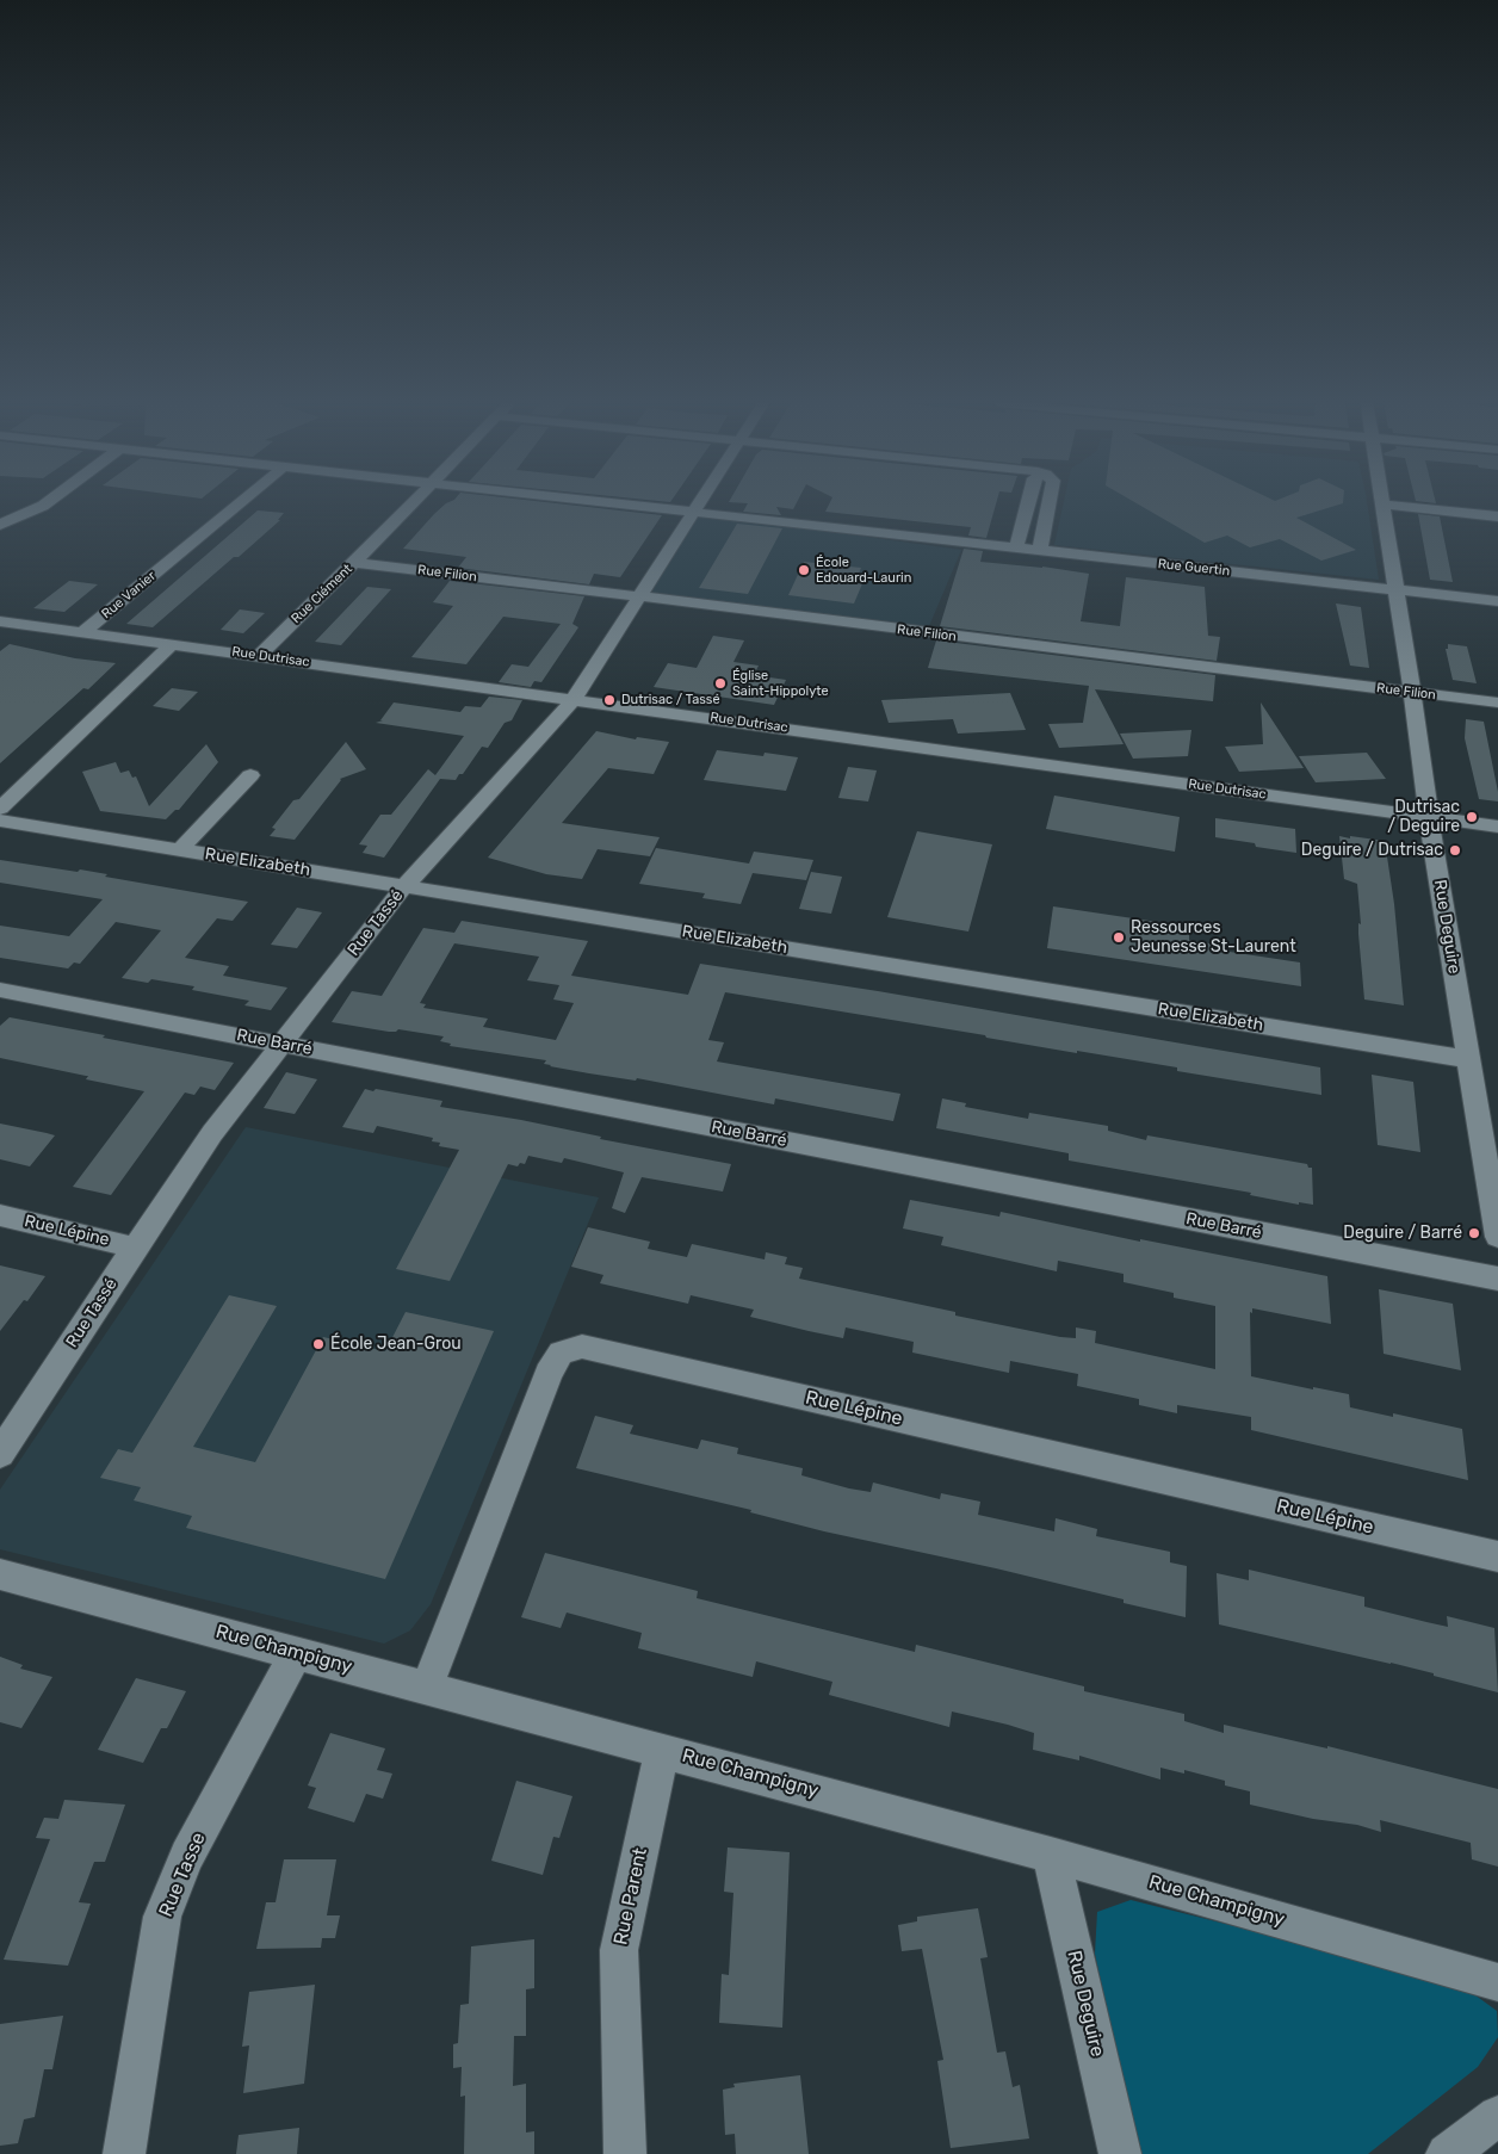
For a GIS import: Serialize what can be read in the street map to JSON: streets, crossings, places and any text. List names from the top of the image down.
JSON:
{
  "streets": {
    "street": [
      "Rue Guertin",
      "Rue Filion",
      "Rue Clément",
      "Rue Vanier",
      "Rue Dutrisac",
      "Rue Elizabeth",
      "Rue Tassé",
      "Rue Deguire",
      "Rue Barré",
      "Rue Lépine",
      "Rue Champigny",
      "Rue Tasse",
      "Rue Parent"
    ]
  },
  "crossings": [
    ["Rue Guertin", "Rue Tassé"],
    ["Rue Guertin", "Rue Deguire"],
    ["Rue Filion", "Rue Clément"],
    ["Rue Filion", "Rue Tassé"],
    ["Rue Filion", "Rue Deguire"],
    ["Rue Clément", "Rue Dutrisac"],
    ["Rue Vanier", "Rue Dutrisac"],
    ["Rue Dutrisac", "Rue Tassé"],
    ["Rue Dutrisac", "Rue Deguire"],
    ["Rue Elizabeth", "Rue Tassé"],
    ["Rue Elizabeth", "Rue Deguire"],
    ["Rue Tassé", "Rue Barré"],
    ["Rue Tassé", "Rue Lépine"],
    ["Rue Deguire", "Rue Champigny"],
    ["Rue Lépine", "Rue Champigny"],
    ["Rue Champigny", "Rue Tasse"],
    ["Rue Champigny", "Rue Parent"]
  ],
  "places": [
    "École Edouard-Laurin",
    "Église Saint-Hippolyte",
    "Dutrisac / Tassé",
    "Dutrisac / Deguire",
    "Deguire / Dutrisac",
    "Ressources Jeunesse St-Laurent",
    "Deguire / Barré",
    "École Jean-Grou"
  ]
}
